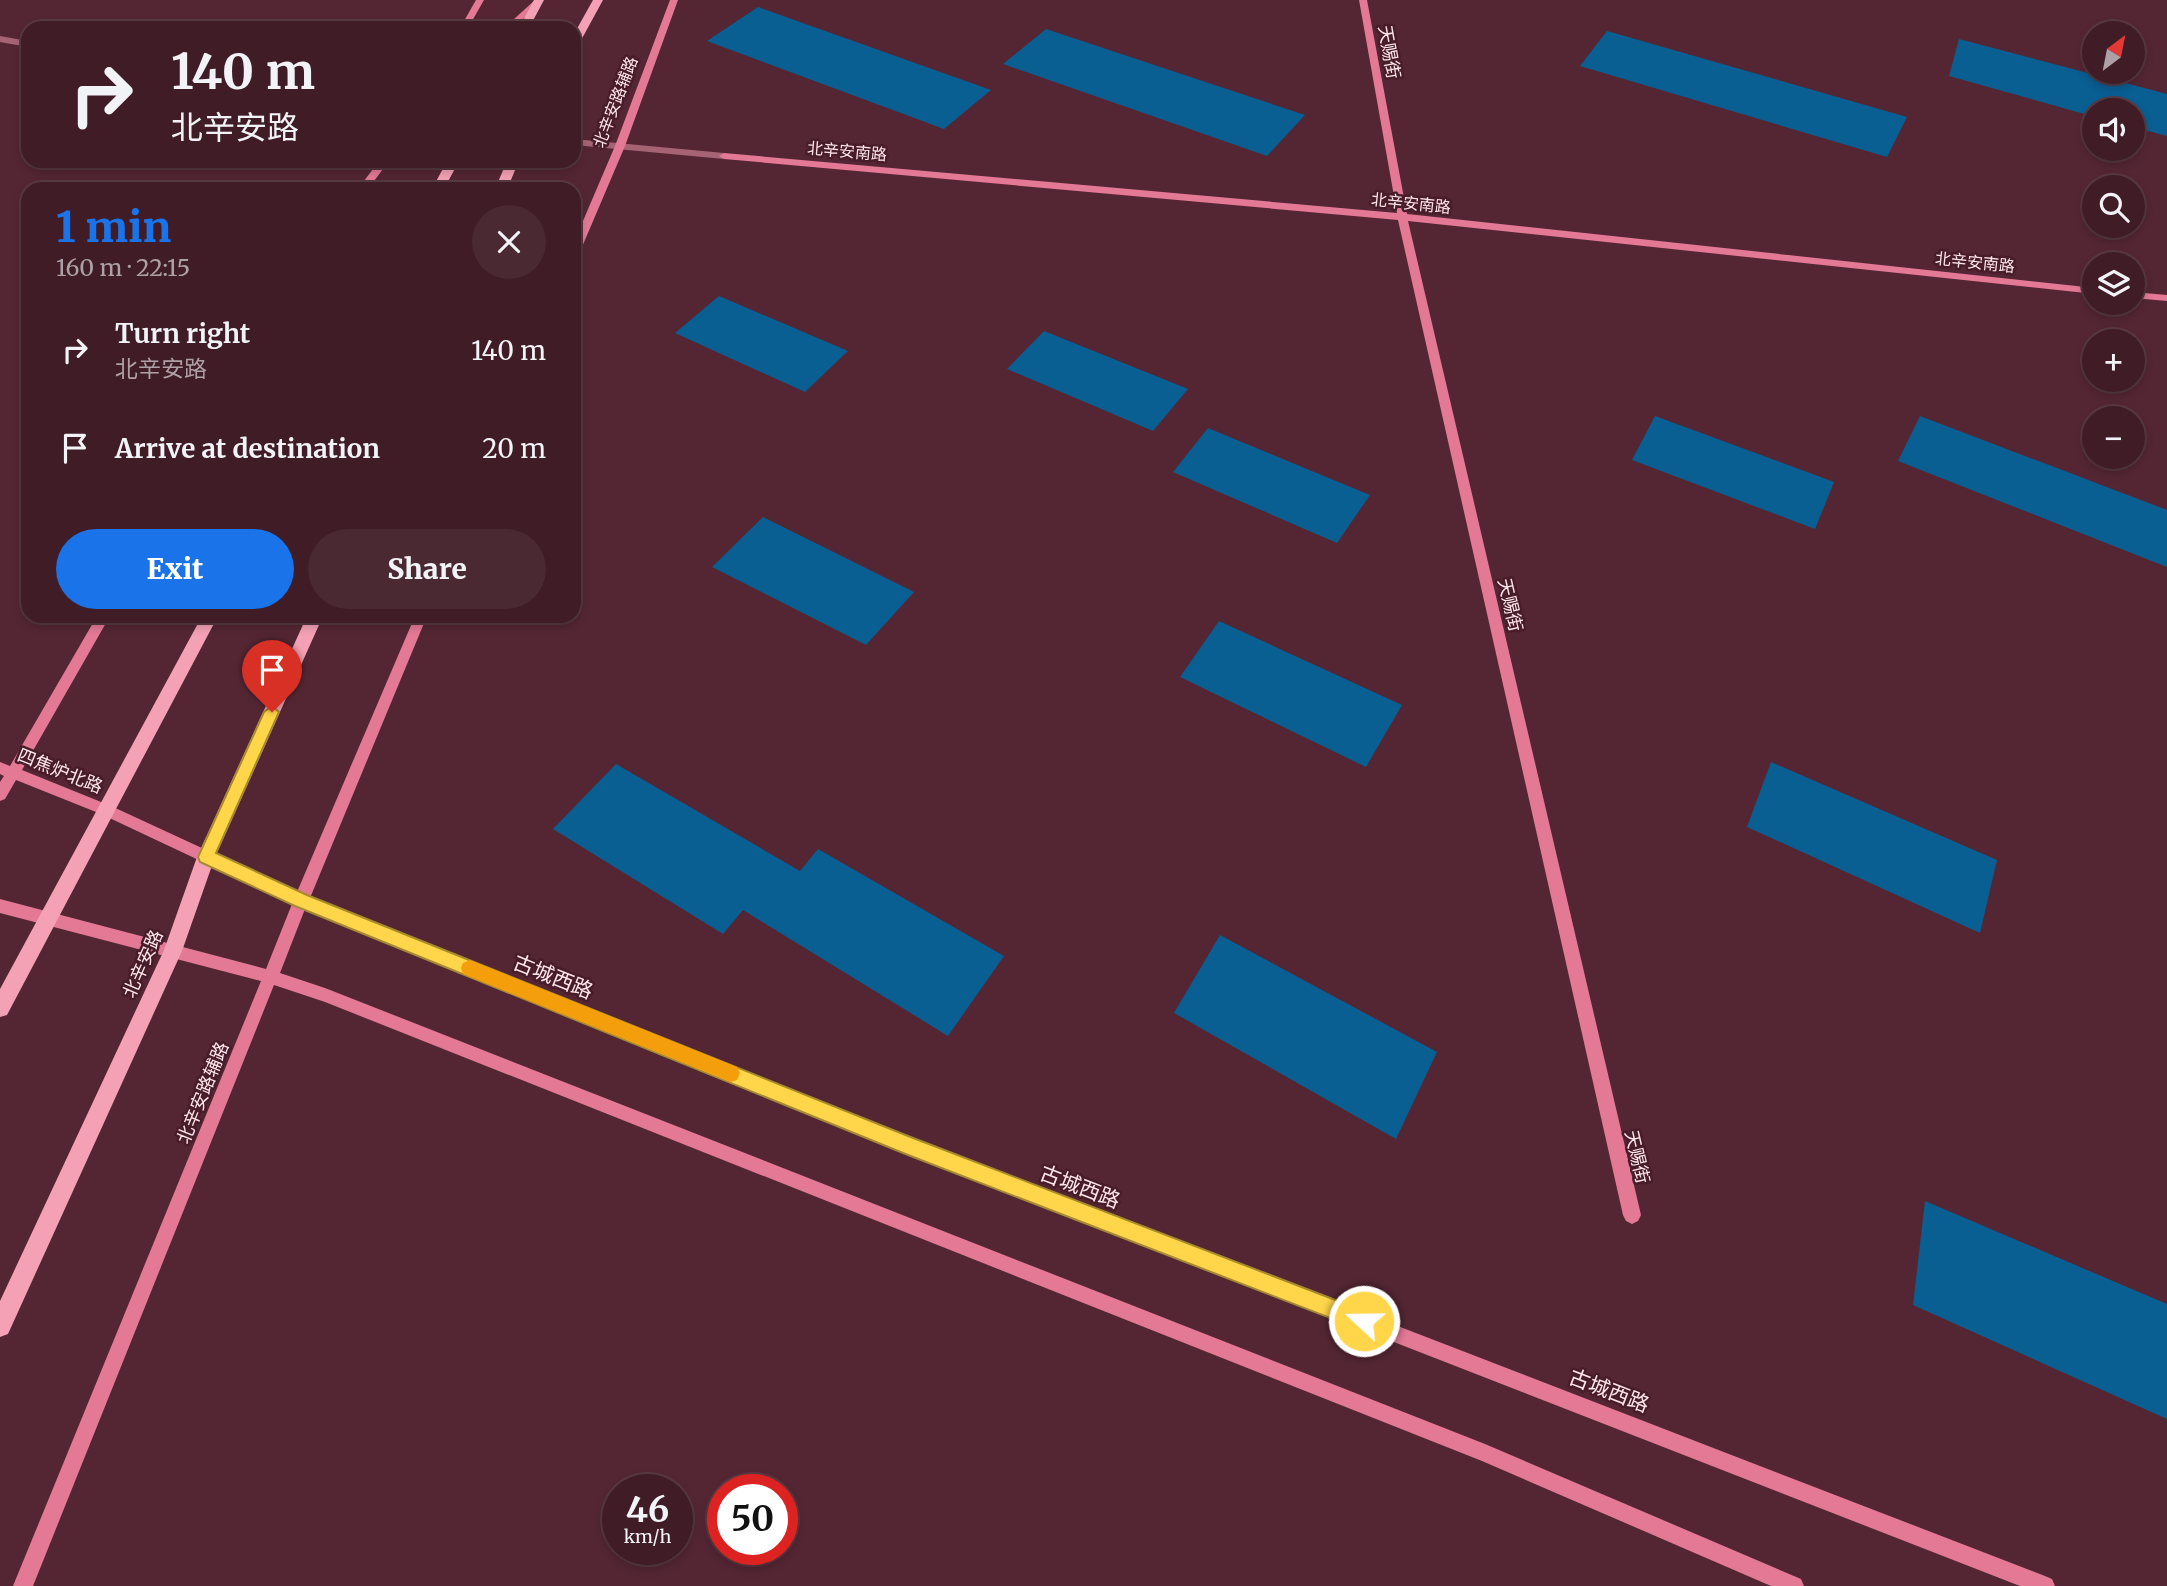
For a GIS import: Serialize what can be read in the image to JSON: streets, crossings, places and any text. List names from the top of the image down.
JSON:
{
  "streets": {
    "main road": ["北辛安路"],
    "street": [
      "天赐街",
      "北辛安路辅路",
      "北辛安南路",
      "四焦炉北路",
      "古城西路"
    ]
  },
  "crossings": [
    ["天赐街", "北辛安南路"],
    ["北辛安路辅路", "北辛安南路"],
    ["北辛安路辅路", "古城西路"],
    ["四焦炉北路", "古城西路"],
    ["北辛安路", "古城西路"]
  ],
  "north": "top right",
  "page": {
    "map_buttons": ["+", "−"],
    "turn": ["140 m", "北辛安路"],
    "heading": ["1 min", "160 m · 22:15"],
    "list": [
      {
        "name": "Turn right",
        "note": "北辛安路",
        "value": "140 m"
      },
      {
        "name": "Arrive at destination",
        "value": "20 m"
      }
    ],
    "buttons": ["Exit", "Share"],
    "speed": "46 km/h",
    "limit": "50"
  }
}
